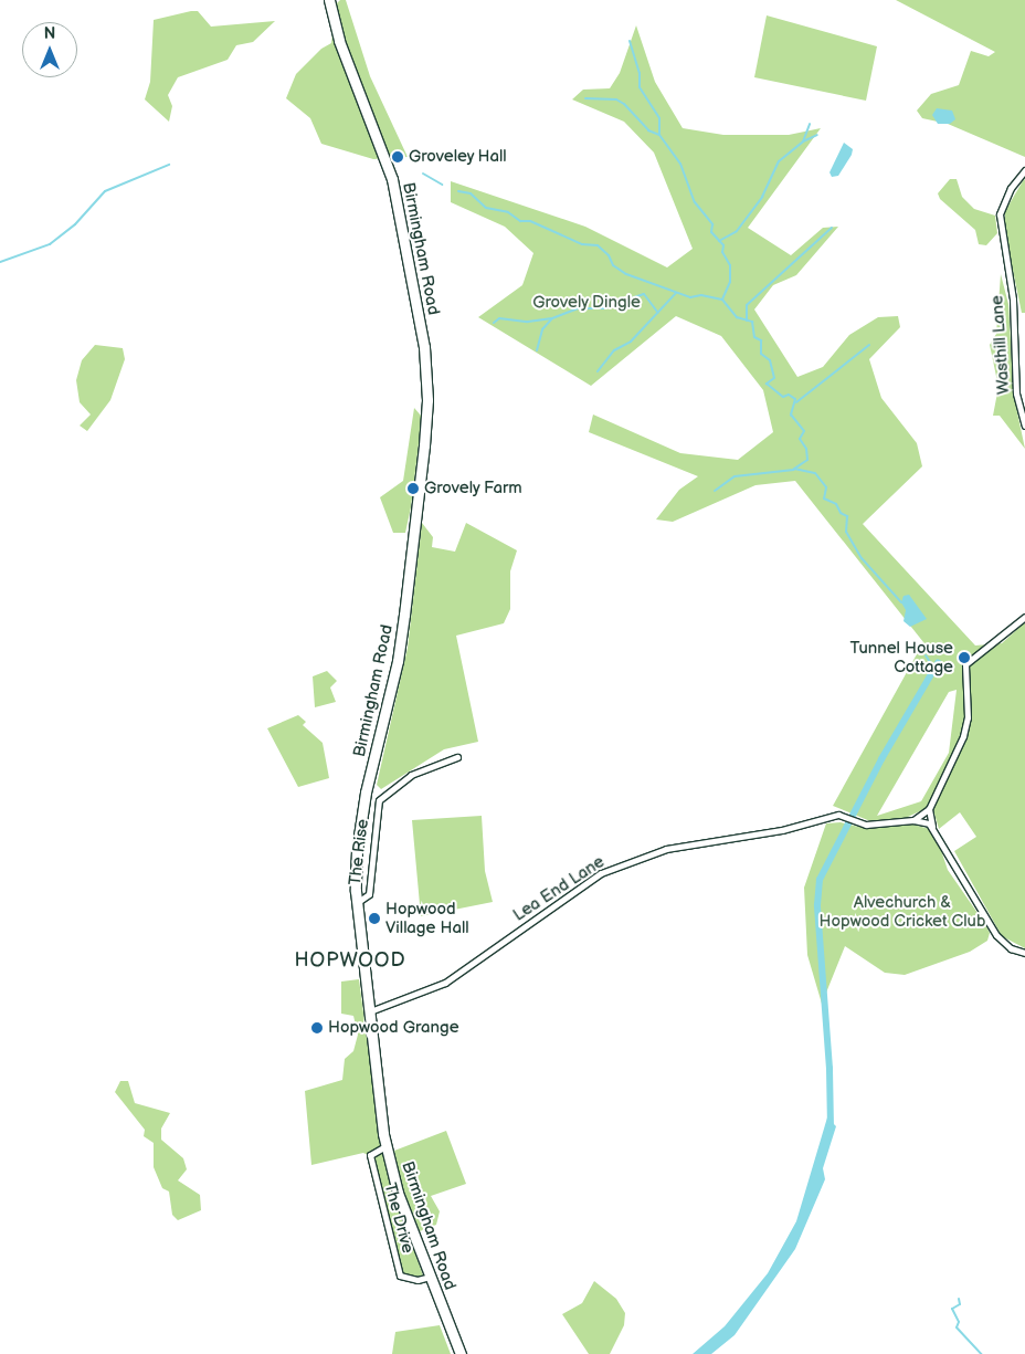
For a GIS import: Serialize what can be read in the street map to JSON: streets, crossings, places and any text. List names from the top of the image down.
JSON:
{
  "streets": {
    "highway": ["Birmingham Road"],
    "street": [
      "Wasthill Lane",
      "The Rise",
      "Lea End Lane",
      "The Drive"
    ]
  },
  "crossings": [
    ["Birmingham Road", "The Rise"],
    ["Birmingham Road", "Lea End Lane"],
    ["Birmingham Road", "The Drive"]
  ],
  "districts": ["HOPWOOD"],
  "parks": ["Grovely Dingle", "Alvechurch & Hopwood Cricket Club"],
  "places": [
    "Groveley Hall",
    "Grovely Farm",
    "Tunnel House Cottage",
    "Hopwood Village Hall",
    "Hopwood Grange"
  ],
  "north": "top"
}
